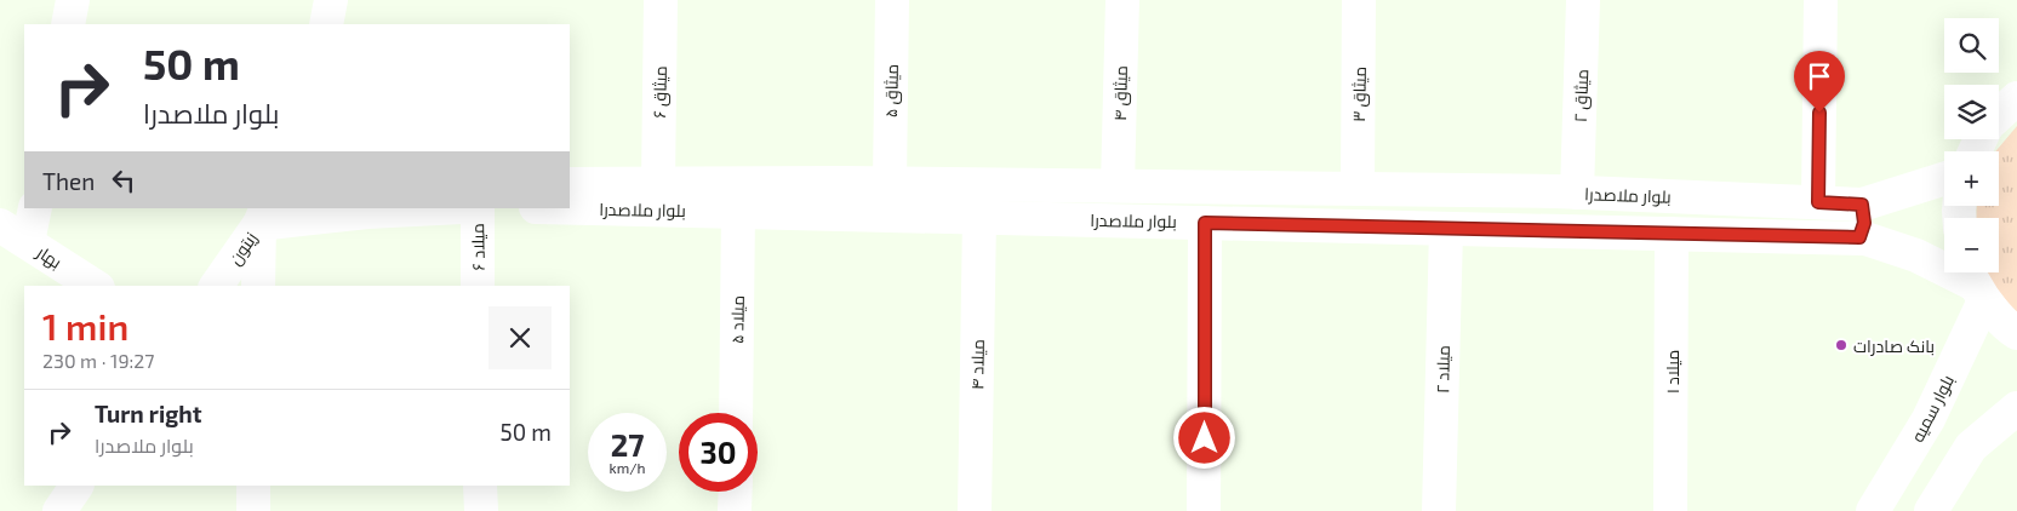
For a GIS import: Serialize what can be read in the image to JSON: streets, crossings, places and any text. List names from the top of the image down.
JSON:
{
  "streets": {
    "street": [
      "میثاق ۵",
      "میثاق ۶",
      "میثاق ۴",
      "میثاق ۳",
      "میثاق ۲",
      "بلوار ملاصدرا",
      "میلاد ۶",
      "زیتون",
      "بهار",
      "میلاد ۵",
      "میلاد ۴",
      "میلاد ۲",
      "میلاد ۱",
      "بلوار سمیه"
    ]
  },
  "crossings": [
    ["میثاق ۵", "بلوار ملاصدرا"],
    ["میثاق ۶", "بلوار ملاصدرا"],
    ["میثاق ۴", "بلوار ملاصدرا"],
    ["میثاق ۳", "بلوار ملاصدرا"],
    ["میثاق ۲", "بلوار ملاصدرا"],
    ["بلوار ملاصدرا", "میلاد ۵"],
    ["بلوار ملاصدرا", "میلاد ۴"],
    ["بلوار ملاصدرا", "میلاد ۲"],
    ["بلوار ملاصدرا", "میلاد ۱"],
    ["بلوار ملاصدرا", "بلوار سمیه"]
  ],
  "places": ["بانک صادرات"],
  "page": {
    "map_buttons": ["+", "−"],
    "turn": ["50 m", "بلوار ملاصدرا"],
    "then": "Then",
    "heading": ["1 min", "230 m · 19:27"],
    "list": [
      {
        "name": "Turn right",
        "note": "بلوار ملاصدرا",
        "value": "50 m"
      }
    ],
    "speed": "27 km/h",
    "limit": "30"
  }
}
